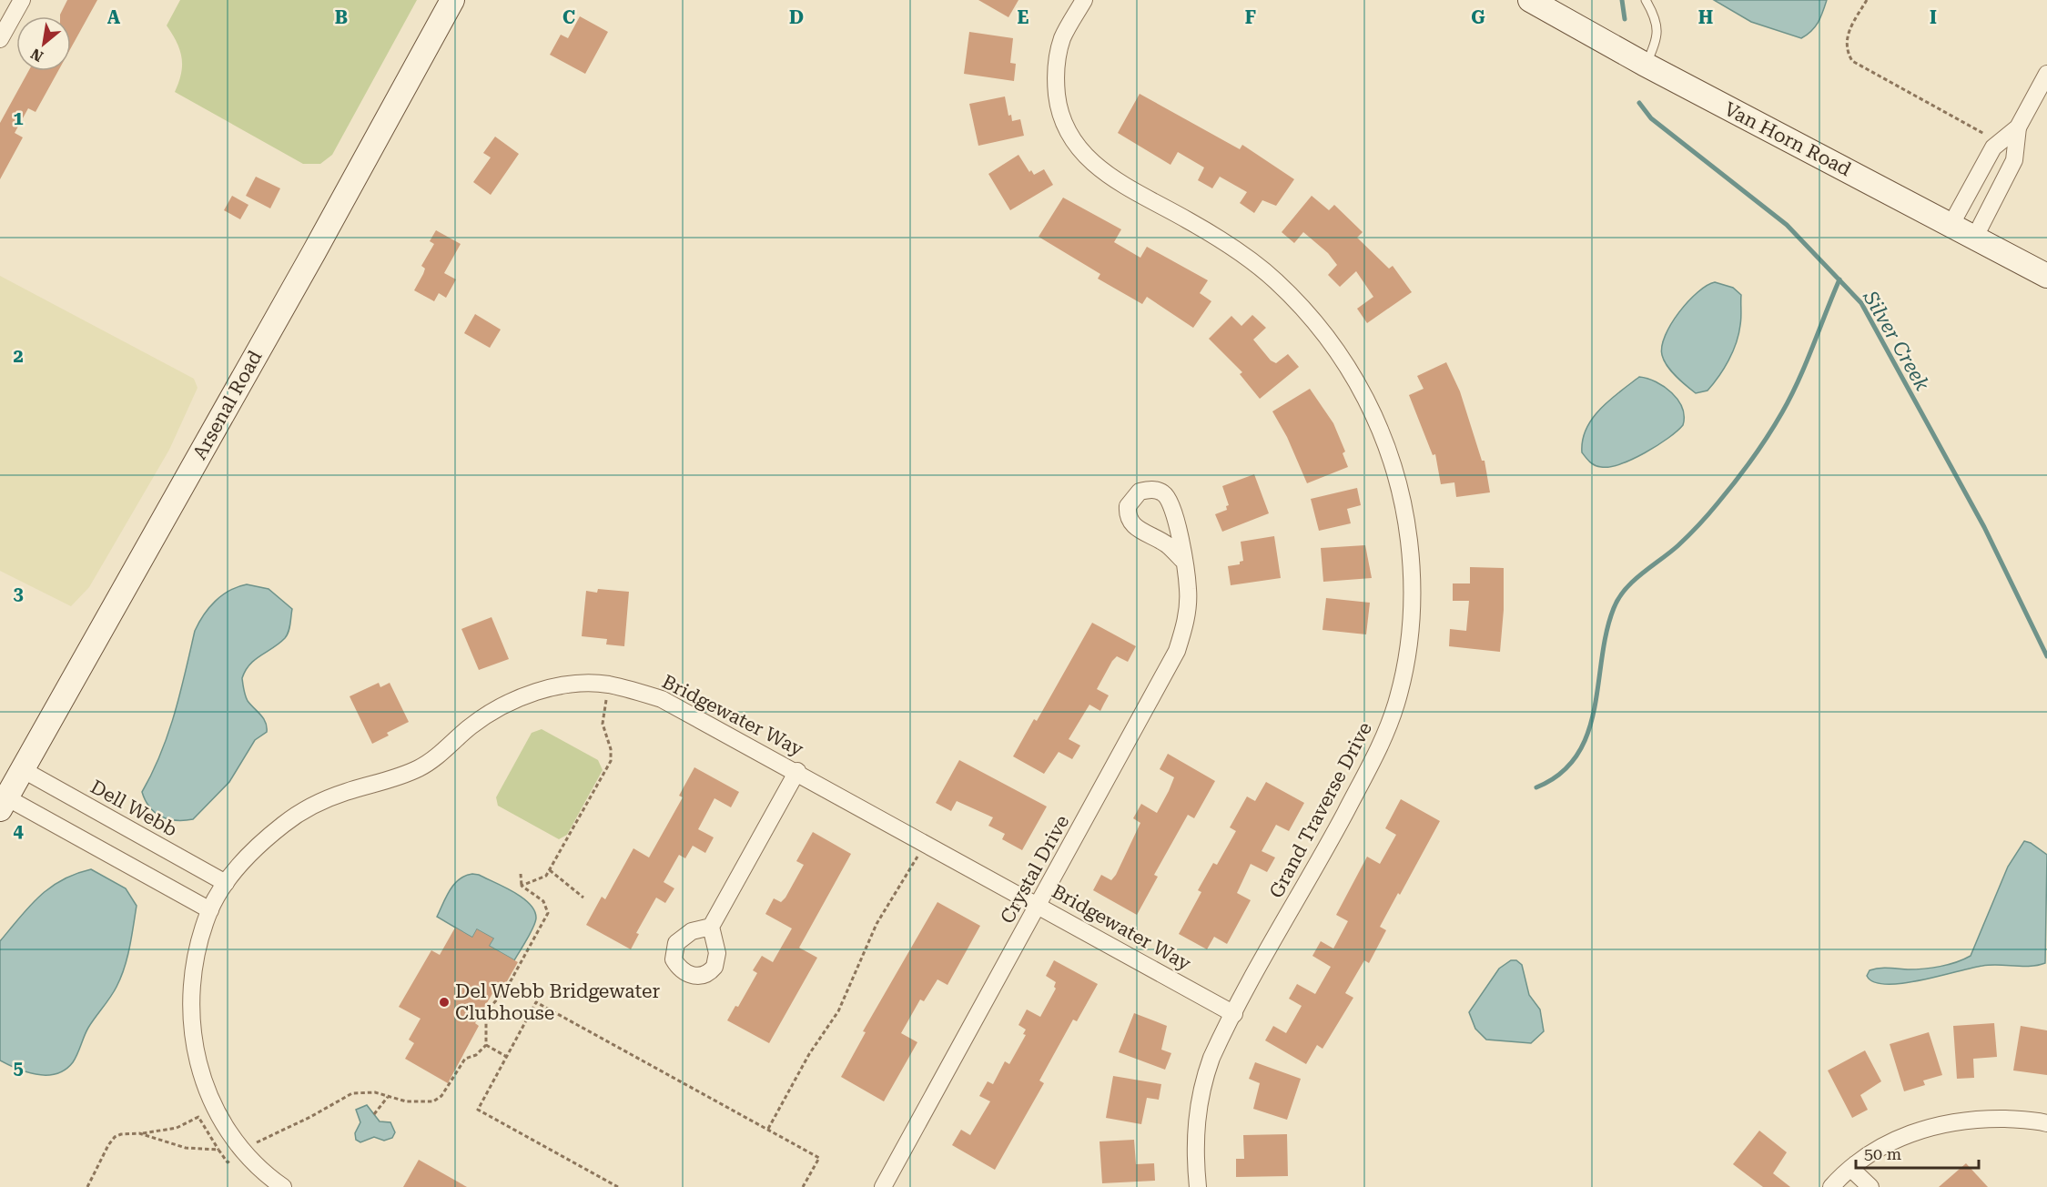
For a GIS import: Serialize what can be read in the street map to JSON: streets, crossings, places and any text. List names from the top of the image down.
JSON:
{
  "streets": {
    "street": [
      "Van Horn Road",
      "Arsenal Road",
      "Bridgewater Way",
      "Dell Webb",
      "Grand Traverse Drive",
      "Crystal Drive"
    ]
  },
  "crossings": [
    ["Arsenal Road", "Dell Webb"],
    ["Bridgewater Way", "Dell Webb"],
    ["Bridgewater Way", "Grand Traverse Drive"],
    ["Bridgewater Way", "Crystal Drive"]
  ],
  "water": ["Silver Creek"],
  "places": ["Del Webb Bridgewater Clubhouse"],
  "scale_bar": "50 m",
  "north": "bottom left",
  "grid": {
    "columns": [
      "A",
      "B",
      "C",
      "D",
      "E",
      "F",
      "G",
      "H",
      "I"
    ],
    "rows": [
      "1",
      "2",
      "3",
      "4",
      "5"
    ]
  }
}
